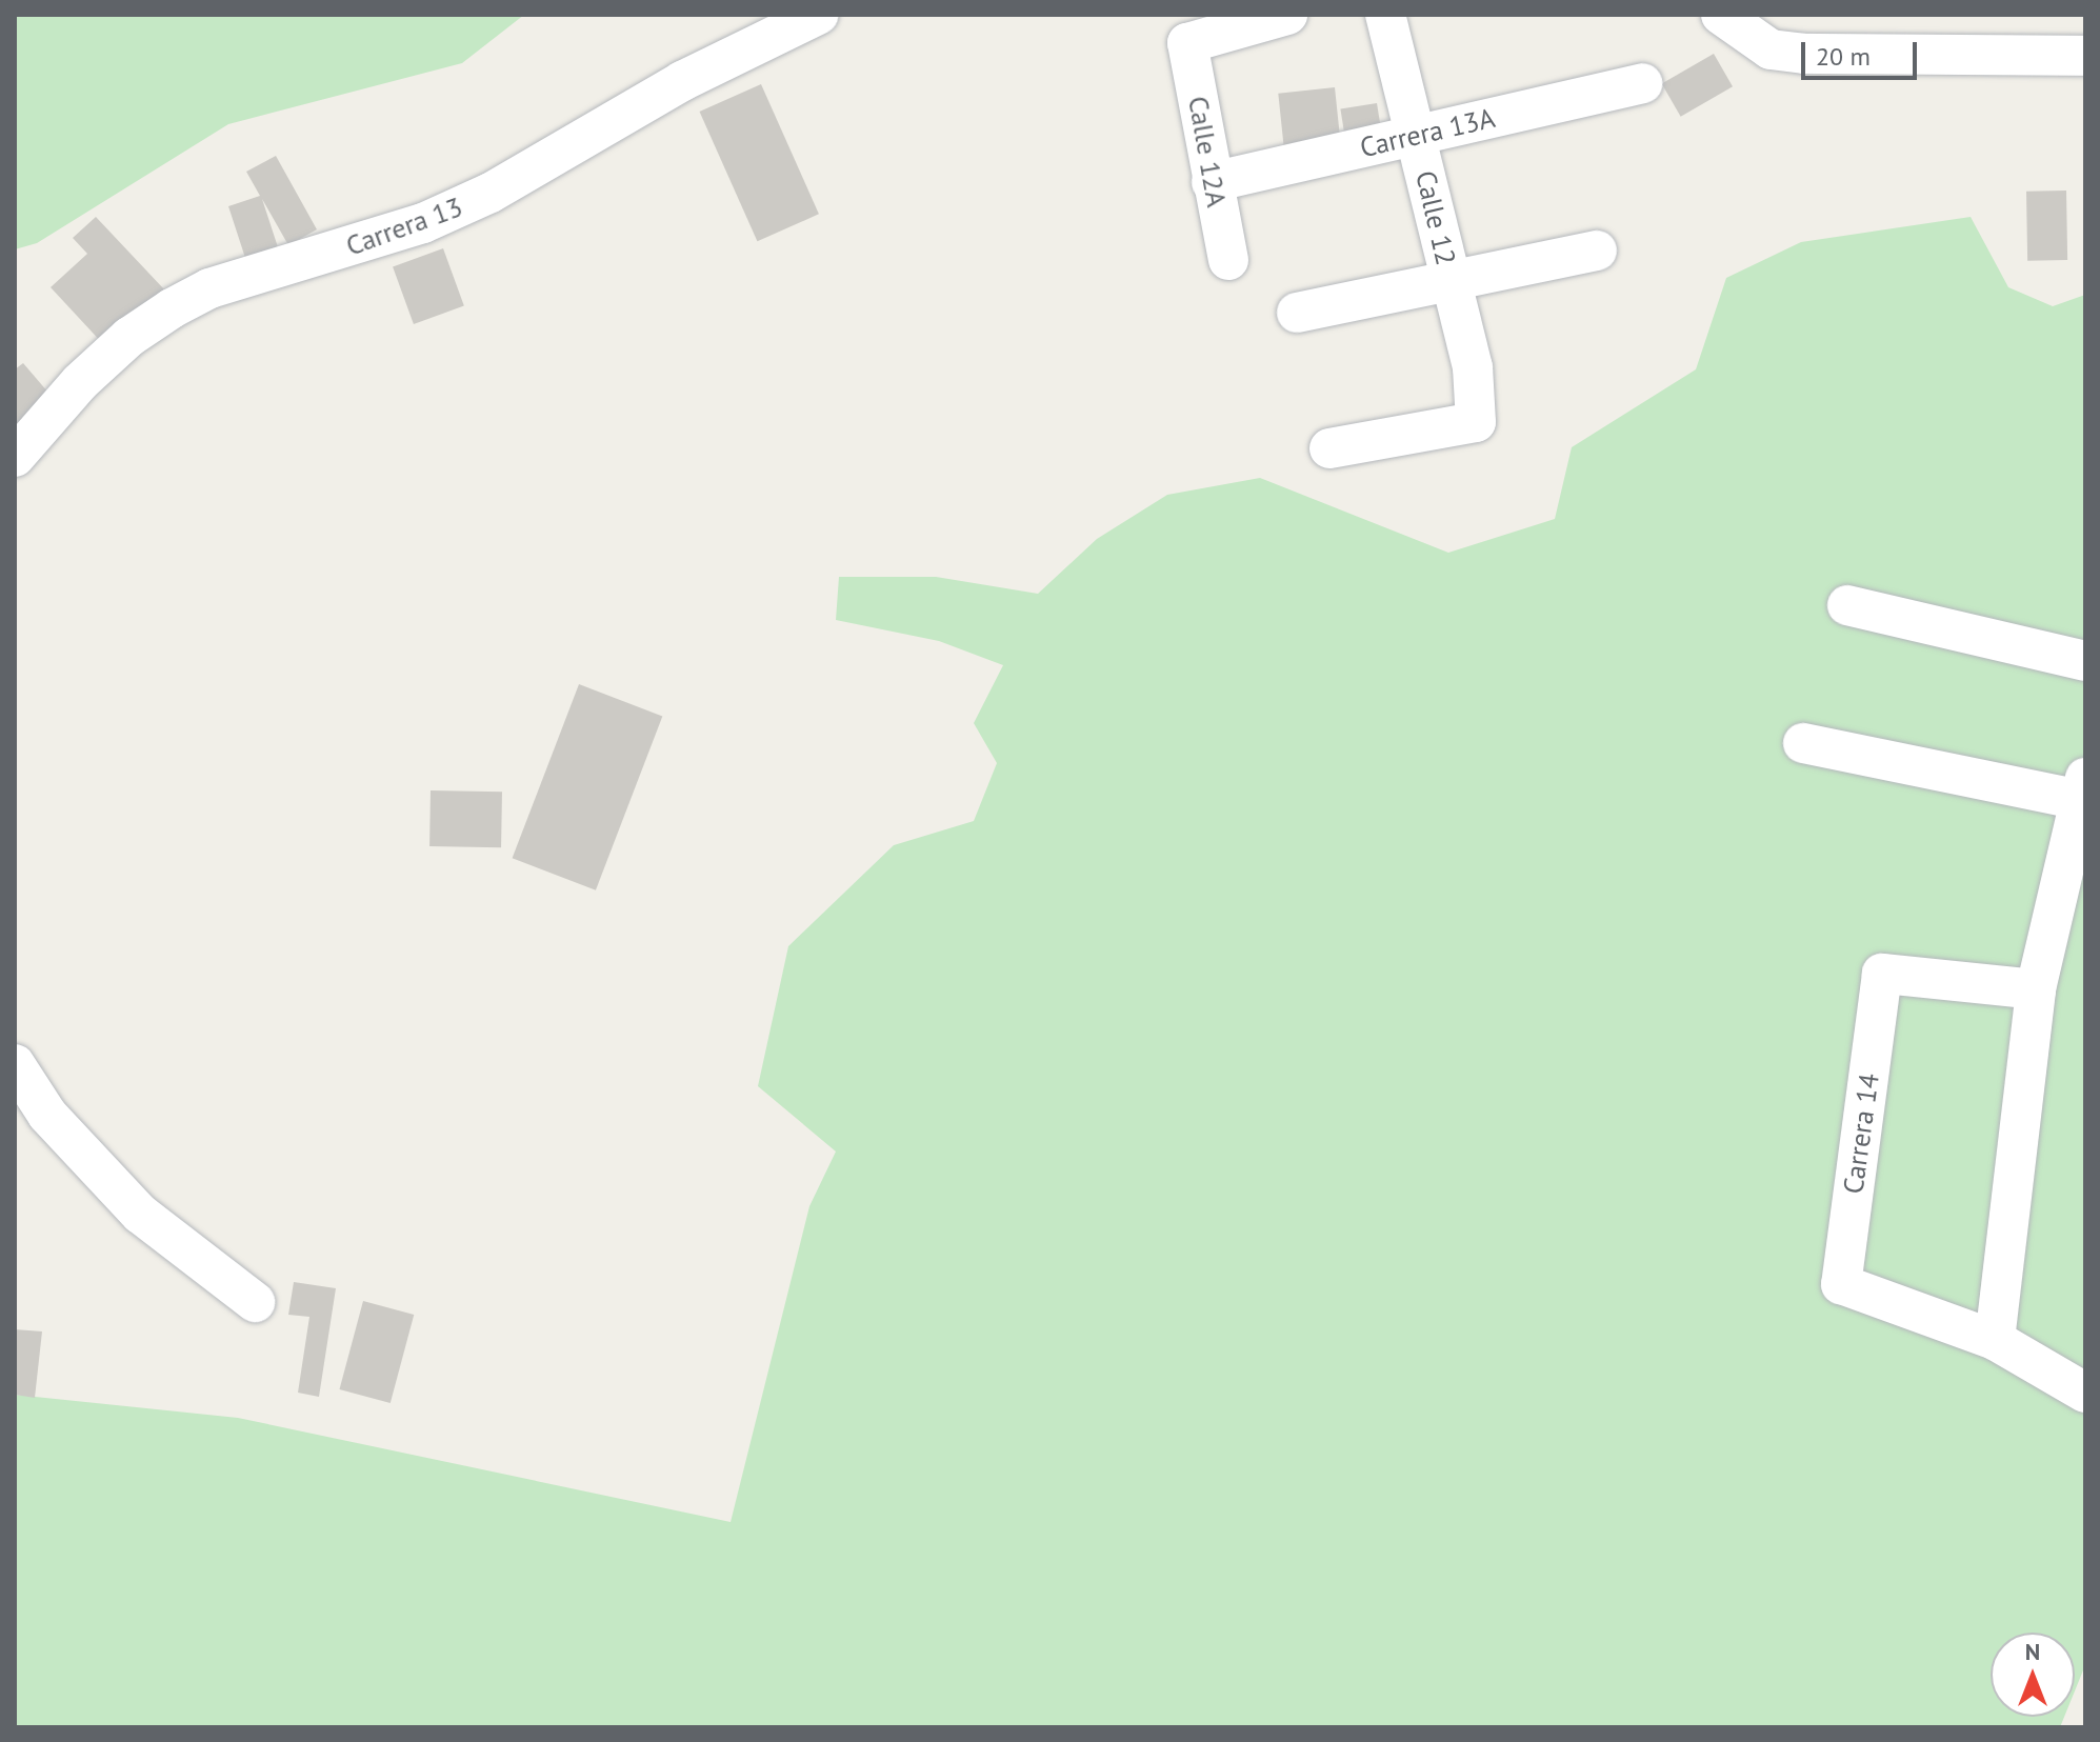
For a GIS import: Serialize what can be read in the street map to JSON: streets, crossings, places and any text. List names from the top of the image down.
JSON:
{
  "streets": {
    "street": [
      "Carrera 13A",
      "Calle 12A",
      "Calle 12",
      "Carrera 13",
      "Carrera 14"
    ]
  },
  "crossings": [
    ["Carrera 13A", "Calle 12A"],
    ["Carrera 13A", "Calle 12"]
  ],
  "scale_bar": "20 m",
  "north": "top"
}
